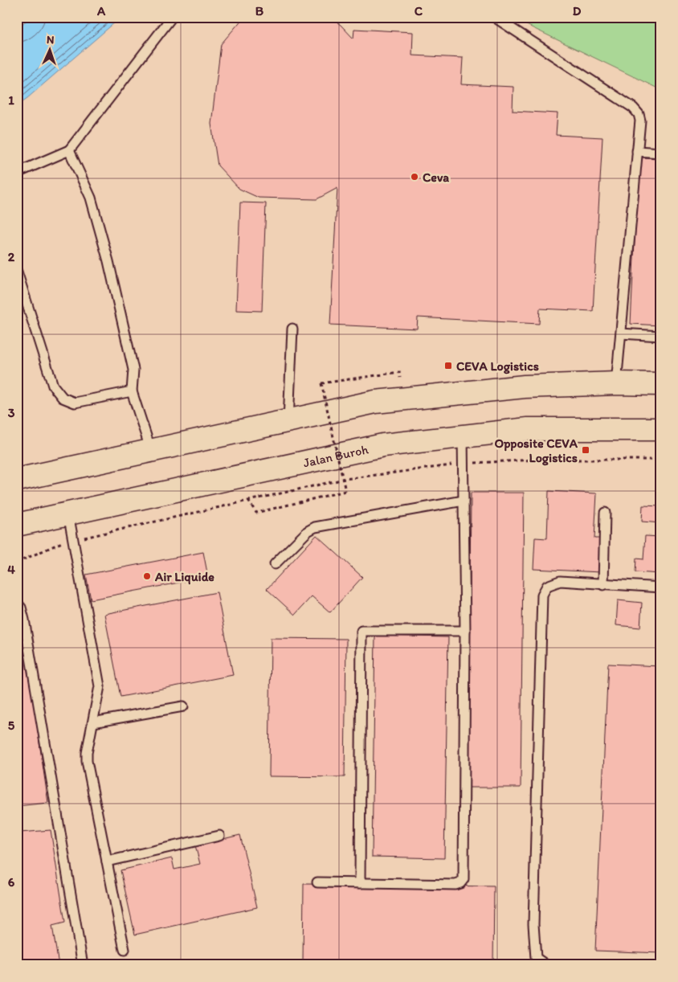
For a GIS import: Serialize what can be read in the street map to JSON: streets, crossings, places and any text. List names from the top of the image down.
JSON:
{
  "streets": {
    "main road": ["Jalan Buroh"]
  },
  "places": {
    "other": ["Ceva", "Air Liquide"],
    "transit": ["CEVA Logistics", "Opposite CEVA Logistics"]
  },
  "north": "top",
  "grid": {
    "columns": [
      "A",
      "B",
      "C",
      "D"
    ],
    "rows": [
      "1",
      "2",
      "3",
      "4",
      "5",
      "6"
    ]
  }
}
